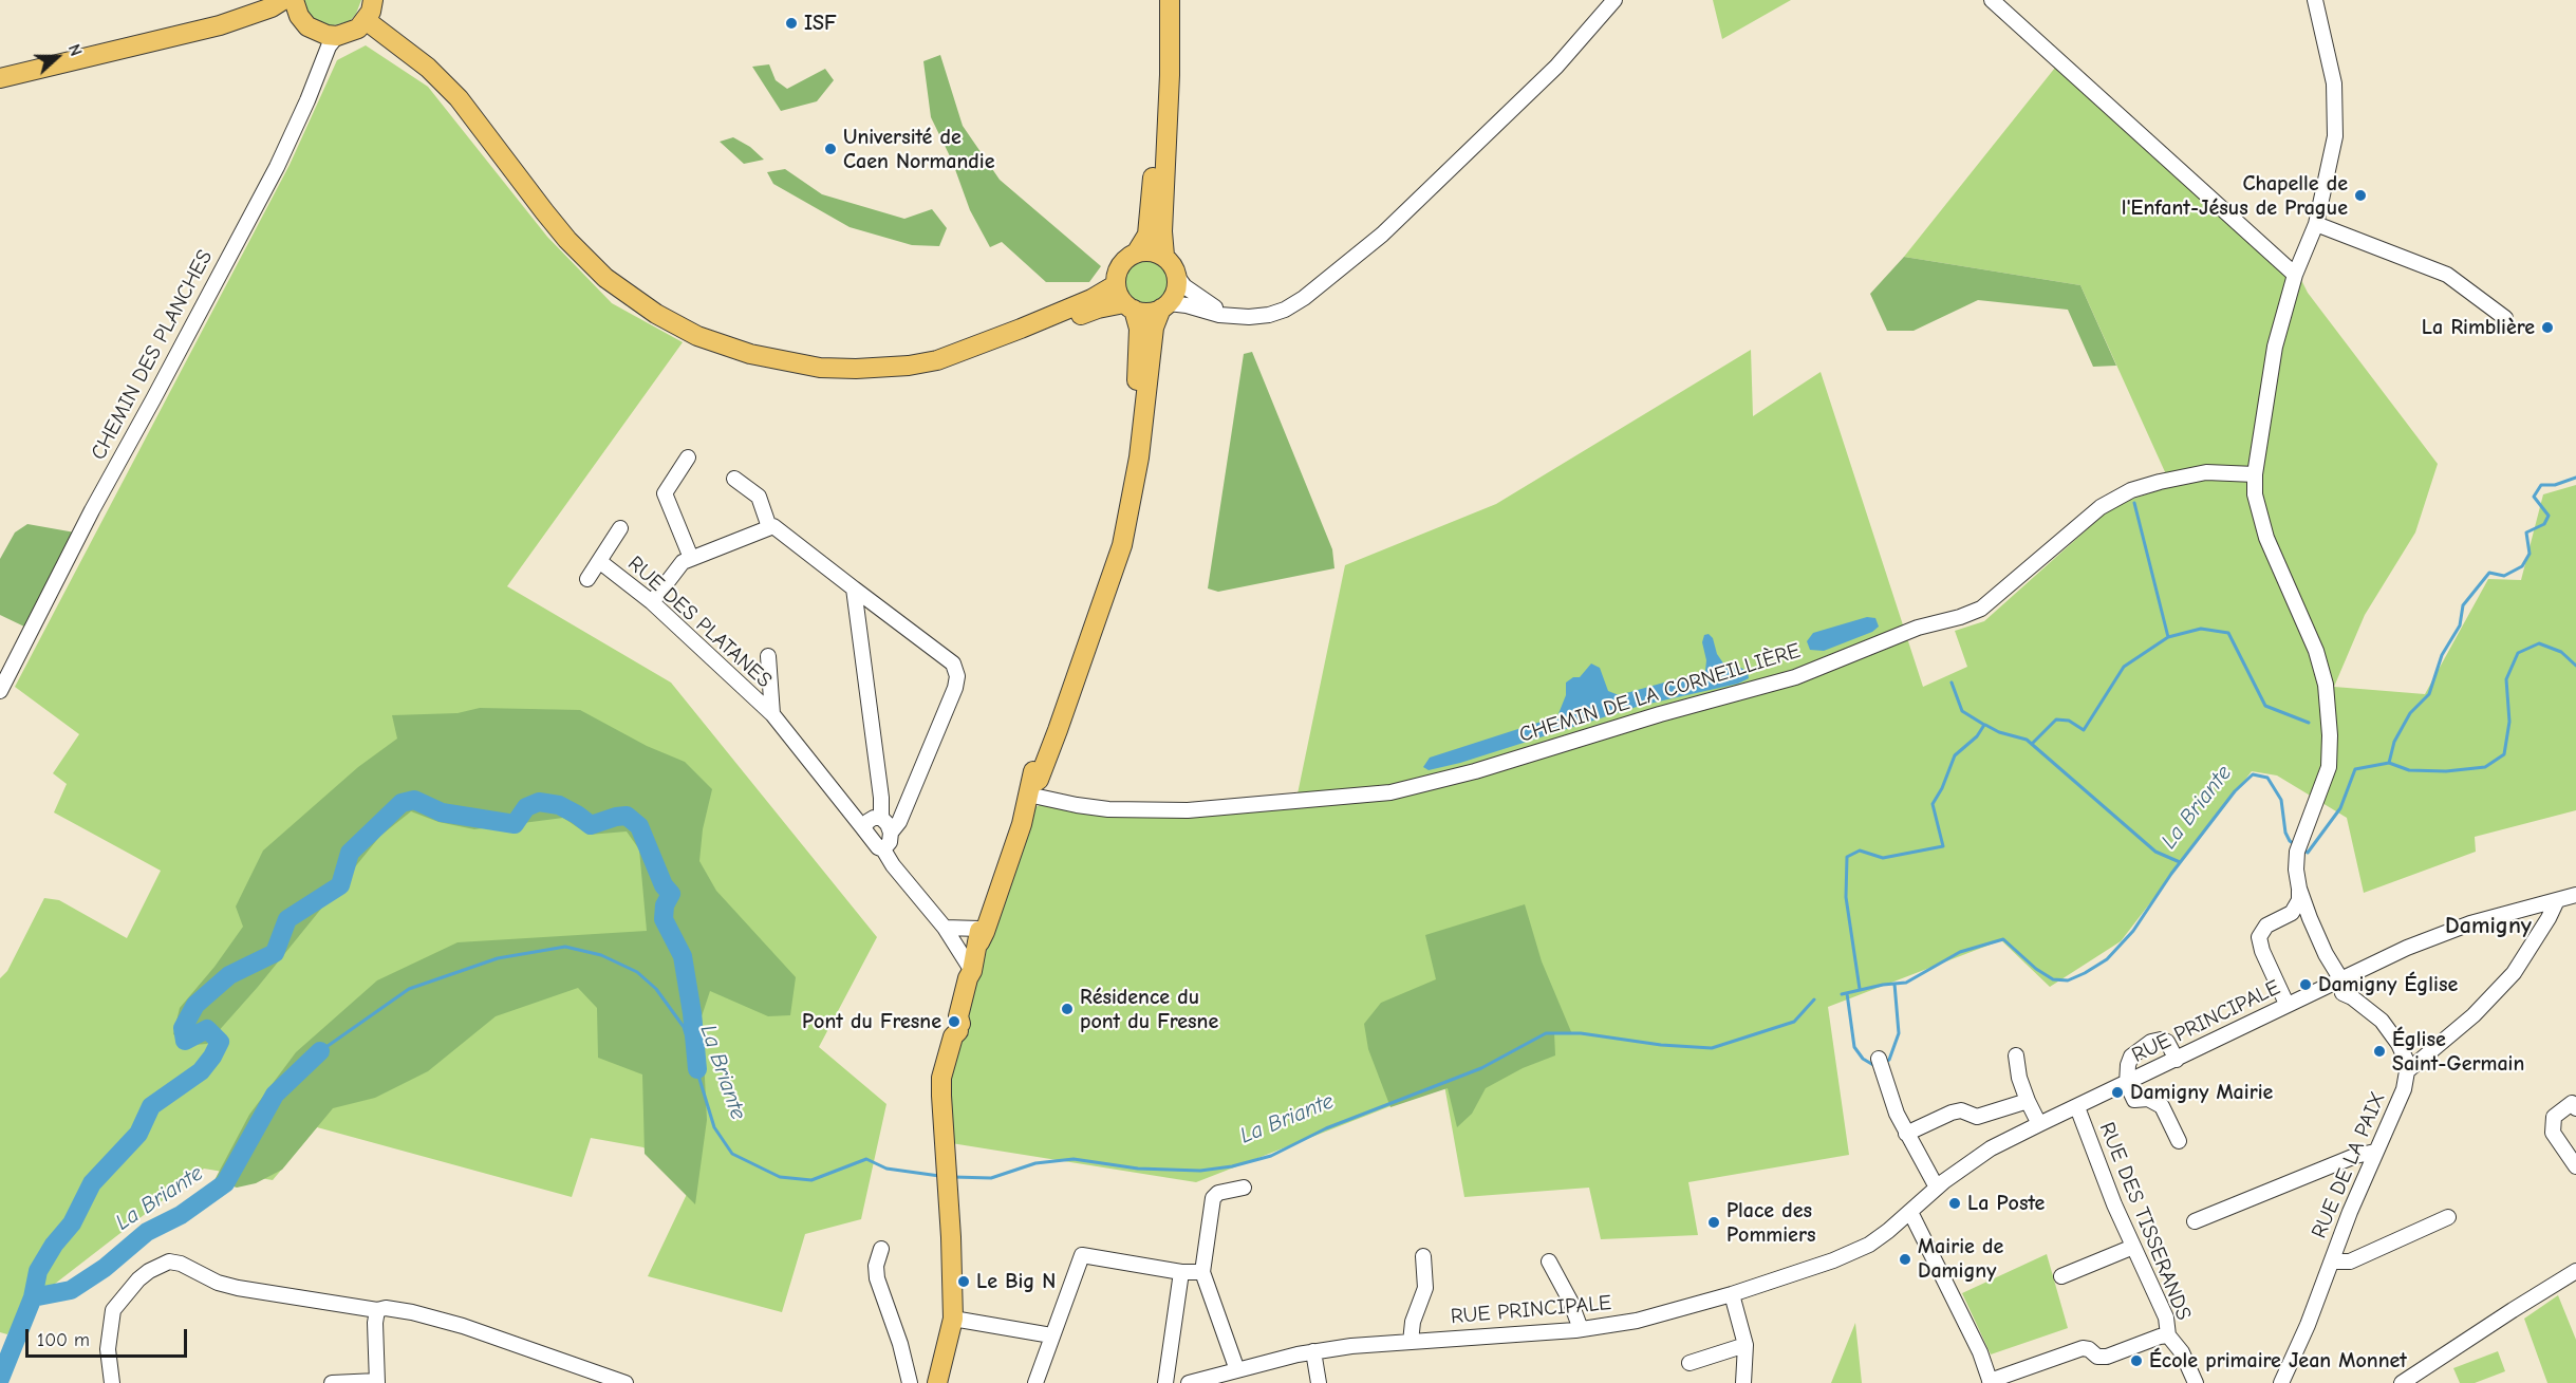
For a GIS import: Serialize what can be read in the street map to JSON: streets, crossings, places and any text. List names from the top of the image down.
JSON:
{
  "streets": {
    "street": [
      "CHEMIN DES PLANCHES",
      "RUE DES PLATANES",
      "CHEMIN DE LA CORNEILLIÈRE",
      "RUE PRINCIPALE",
      "RUE DE LA PAIX",
      "RUE DES TISSERANDS"
    ]
  },
  "crossings": [
    ["RUE PRINCIPALE", "RUE DES TISSERANDS"]
  ],
  "districts": ["Damigny"],
  "water": ["La Briante"],
  "places": [
    "ISF",
    "Université de Caen Normandie",
    "Chapelle de l'Enfant-Jésus de Prague",
    "La Rimblière",
    "Damigny Église",
    "Résidence du pont du Fresne",
    "Pont du Fresne",
    "Église Saint-Germain",
    "Damigny Mairie",
    "La Poste",
    "Place des Pommiers",
    "Mairie de Damigny",
    "Le Big N",
    "École primaire Jean Monnet"
  ],
  "scale_bar": "100 m",
  "north": "right"
}
